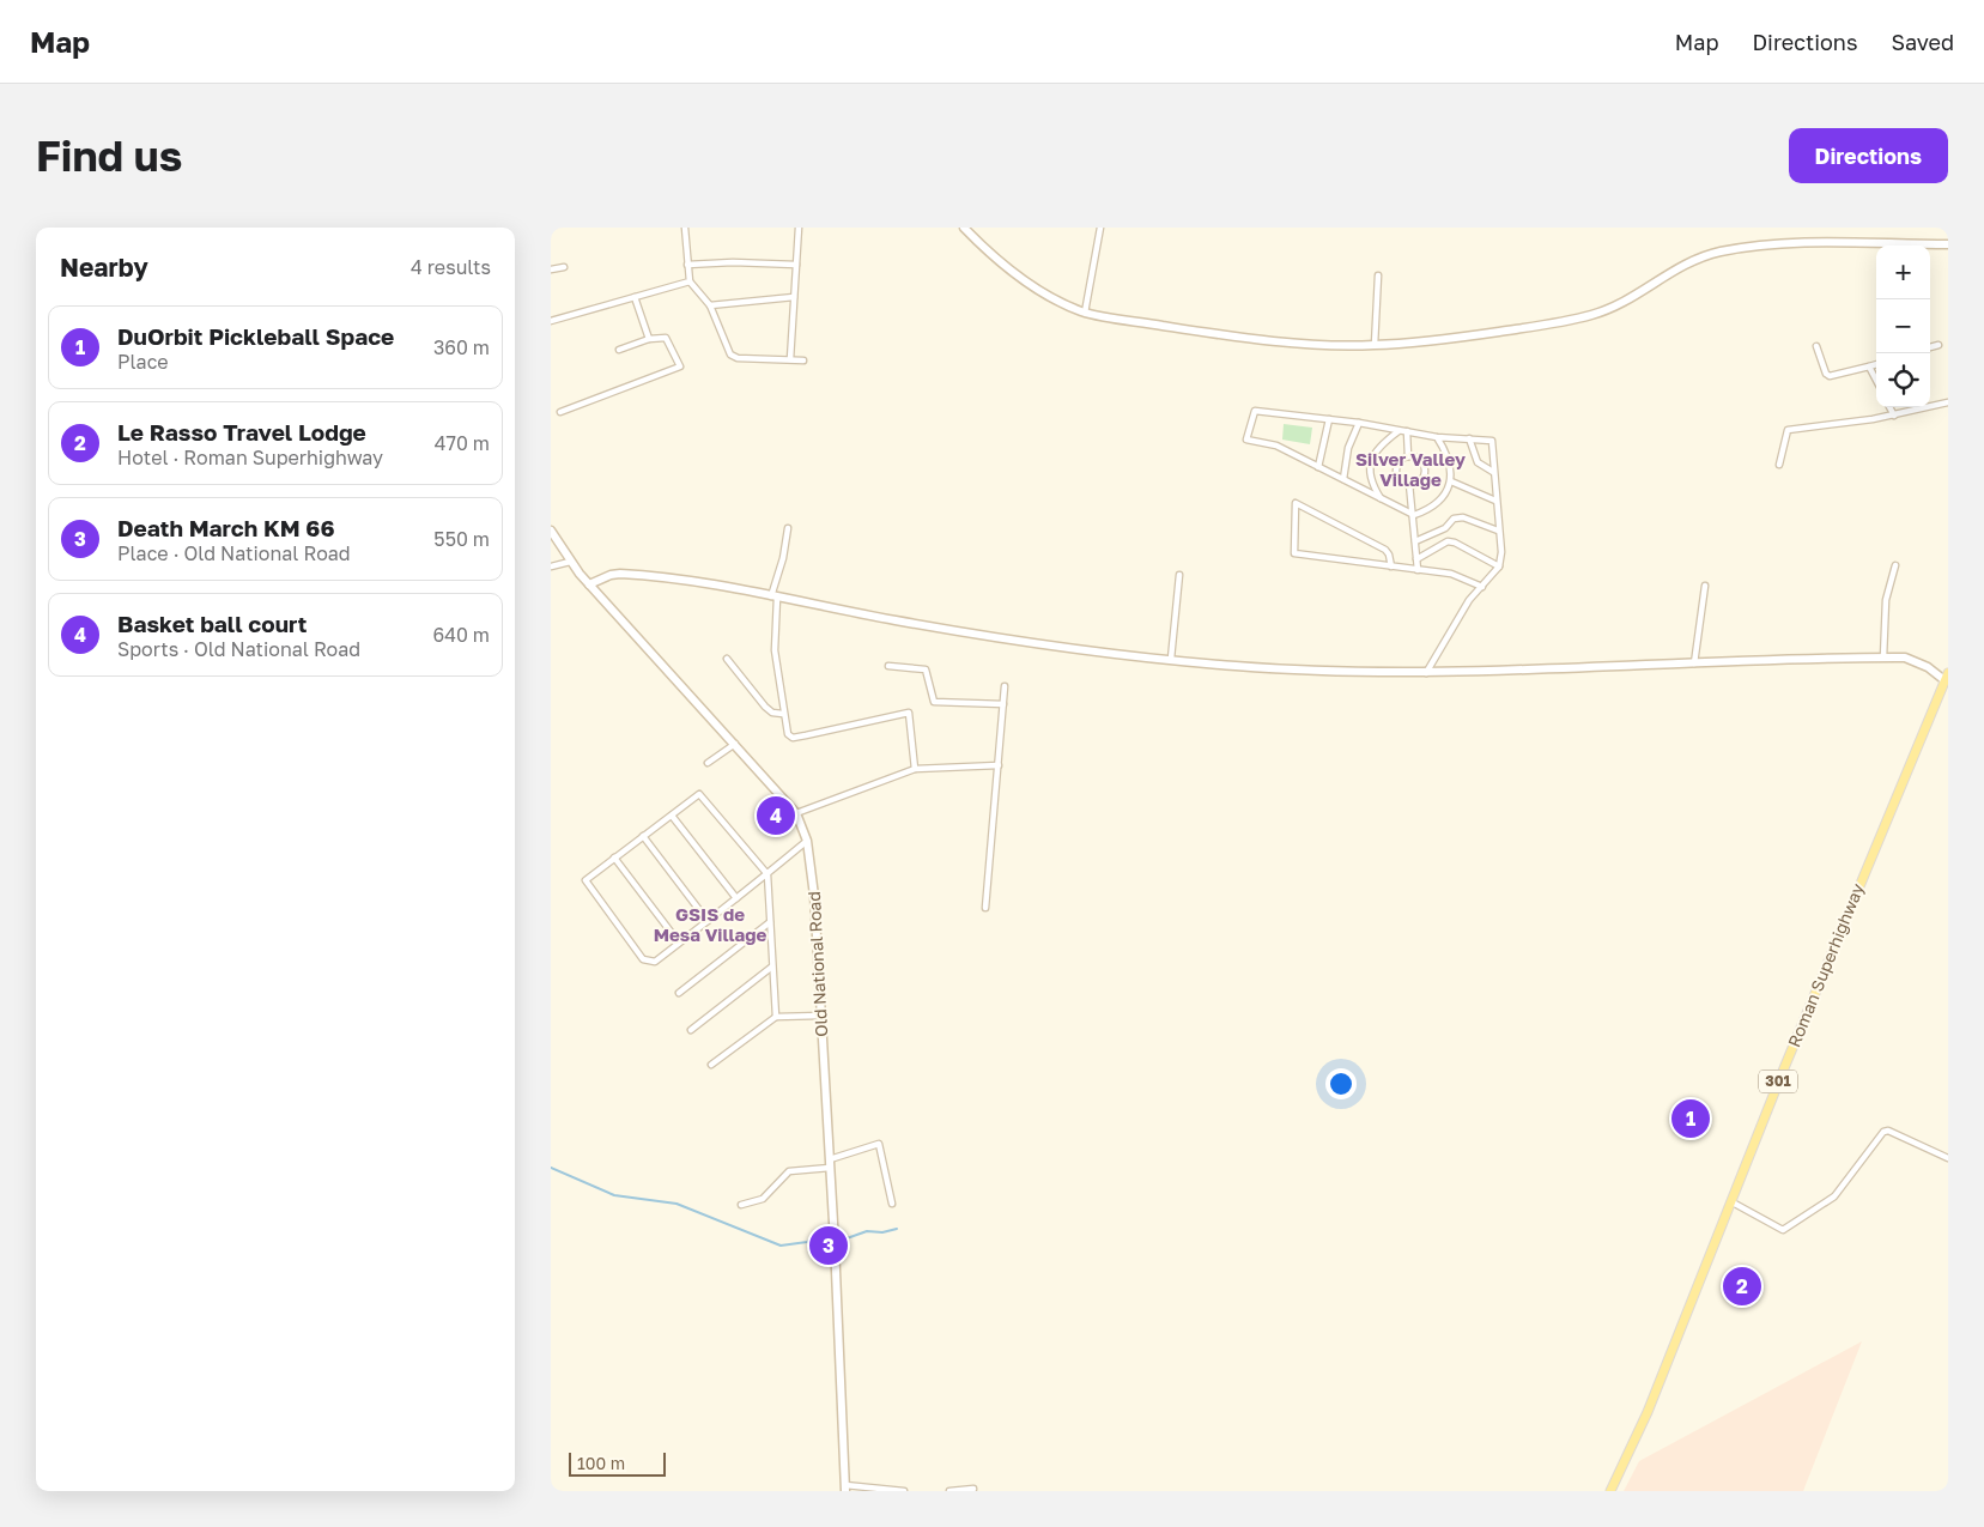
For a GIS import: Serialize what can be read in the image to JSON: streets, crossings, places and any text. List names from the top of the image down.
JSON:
{
  "streets": {
    "main road": ["Roman Superhighway", "301"],
    "street": ["Old National Road"]
  },
  "districts": ["Silver Valley Village", "GSIS de Mesa Village"],
  "scale_bar": "100 m",
  "page": {
    "header": "Map",
    "nav": ["Map", "Directions", "Saved"],
    "buttons": "Directions",
    "title": "Find us",
    "heading": ["Nearby", "4 results"],
    "map_buttons": ["+", "−"],
    "list": [
      {
        "mark": "1",
        "name": "DuOrbit Pickleball Space",
        "note": "Place",
        "value": "360 m"
      },
      {
        "mark": "2",
        "name": "Le Rasso Travel Lodge",
        "note": "Hotel · Roman Superhighway",
        "value": "470 m"
      },
      {
        "mark": "3",
        "name": "Death March KM 66",
        "note": "Place · Old National Road",
        "value": "550 m"
      },
      {
        "mark": "4",
        "name": "Basket ball court",
        "note": "Sports · Old National Road",
        "value": "640 m"
      }
    ],
    "pins": [
      "4",
      "1",
      "3",
      "2"
    ],
    "scale": "100 m"
  }
}
